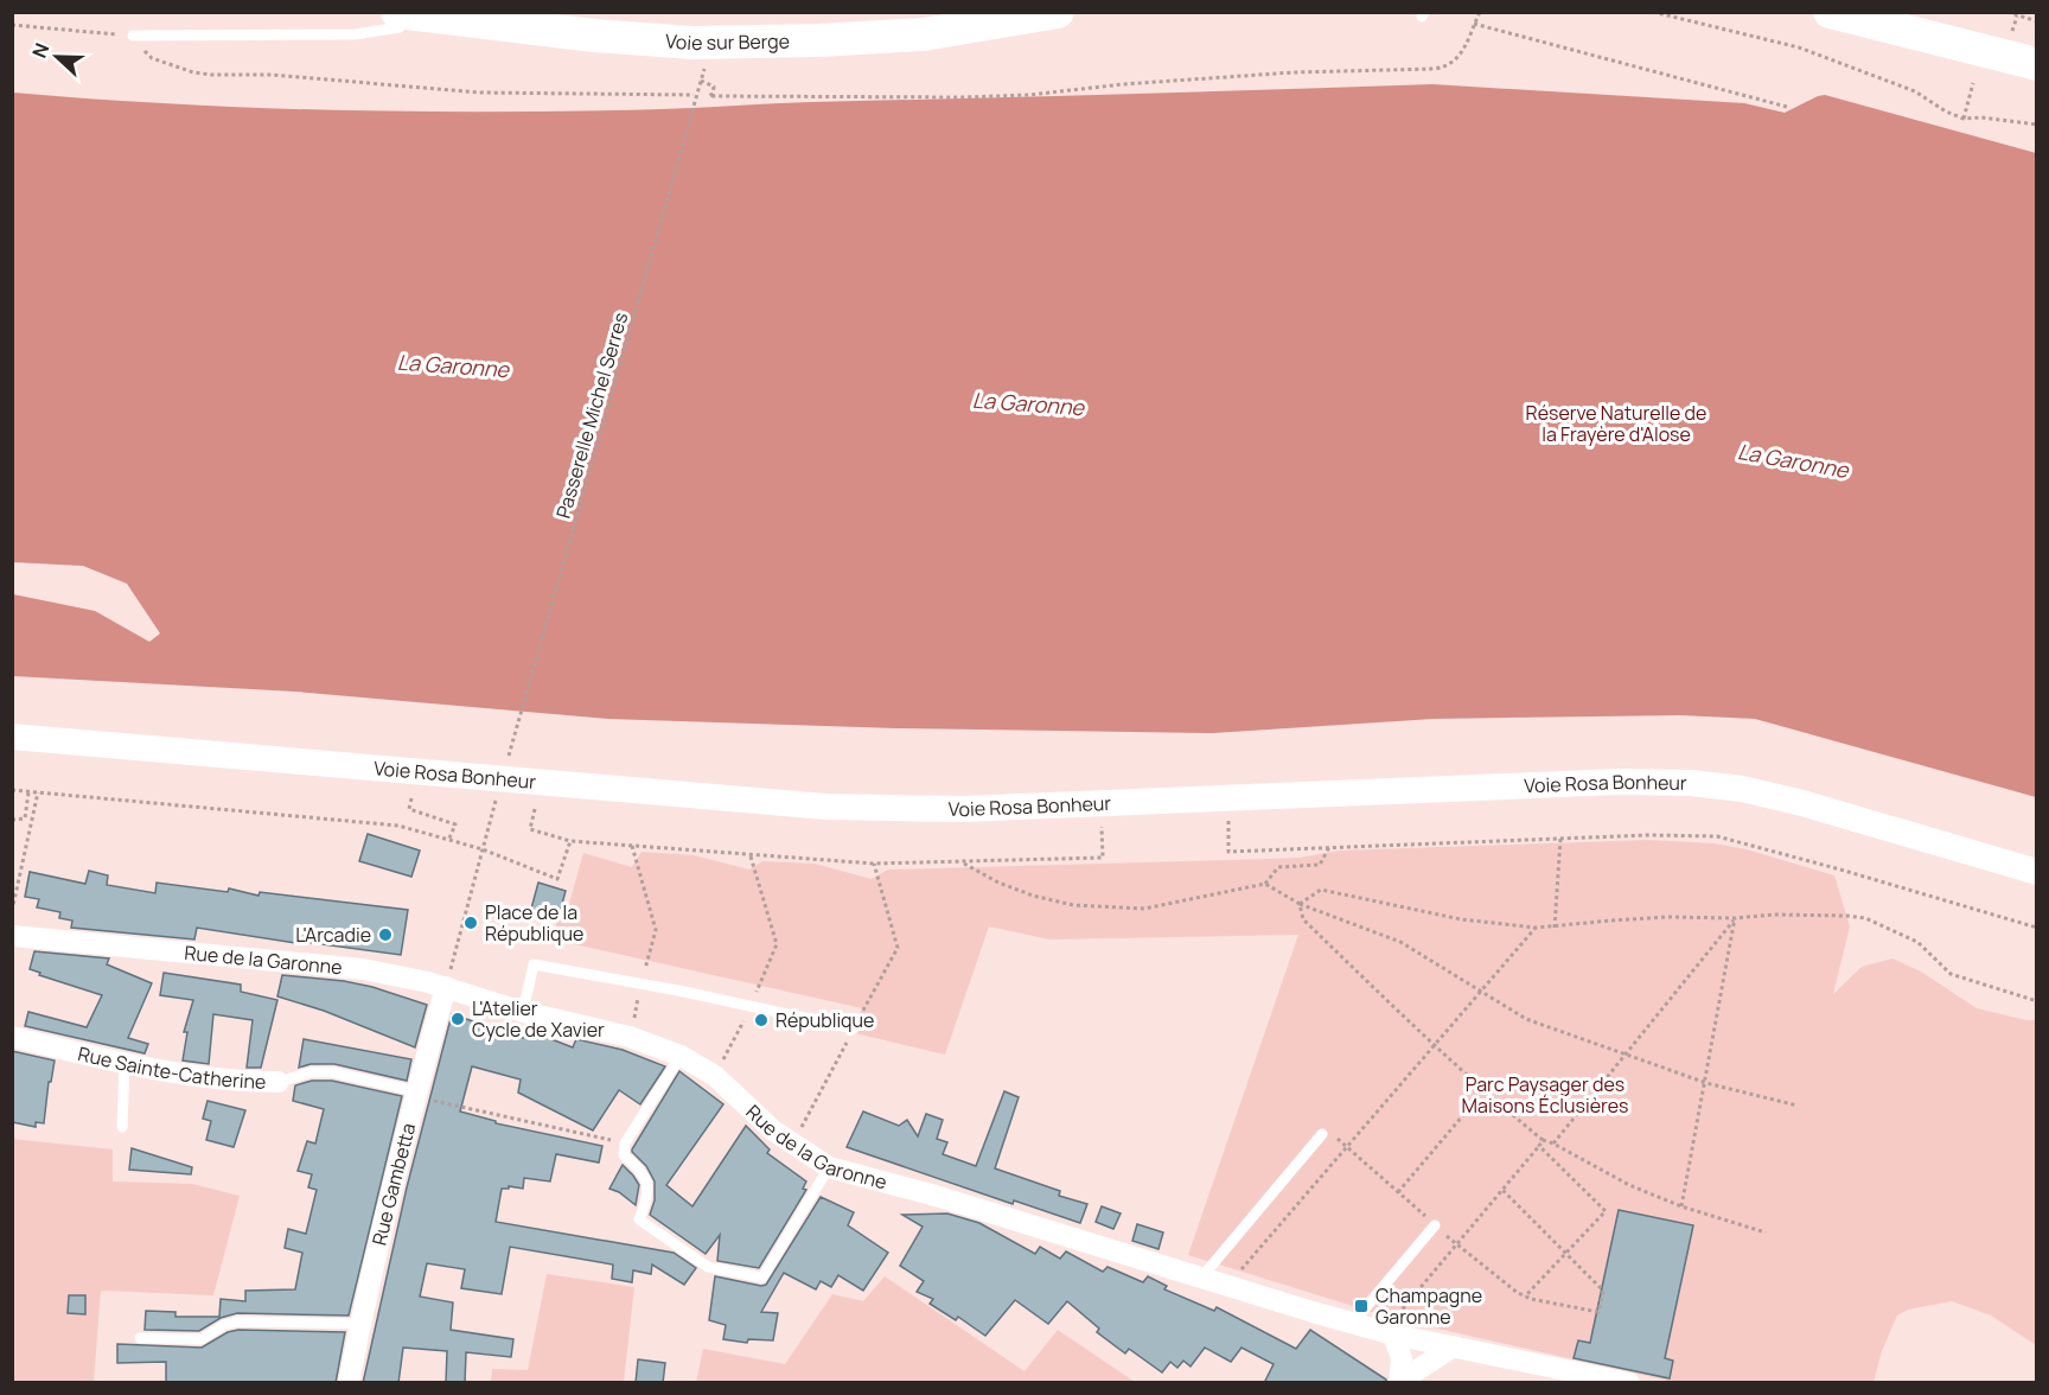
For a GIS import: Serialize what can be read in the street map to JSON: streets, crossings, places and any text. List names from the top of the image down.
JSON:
{
  "streets": {
    "main road": ["Voie sur Berge"],
    "street": [
      "Voie Rosa Bonheur",
      "Rue de la Garonne",
      "Rue Sainte-Catherine",
      "Rue Gambetta"
    ],
    "path": ["Passerelle Michel Serres"]
  },
  "crossings": [
    ["Rue de la Garonne", "Rue Gambetta"],
    ["Rue Sainte-Catherine", "Rue Gambetta"]
  ],
  "water": ["La Garonne"],
  "parks": ["Réserve Naturelle de la Frayère d'Alose", "Parc Paysager des Maisons Éclusières"],
  "places": {
    "other": [
      "Place de la République",
      "L'Arcadie",
      "L'Atelier Cycle de Xavier",
      "République"
    ],
    "transit": ["Champagne Garonne"]
  },
  "north": "left"
}
